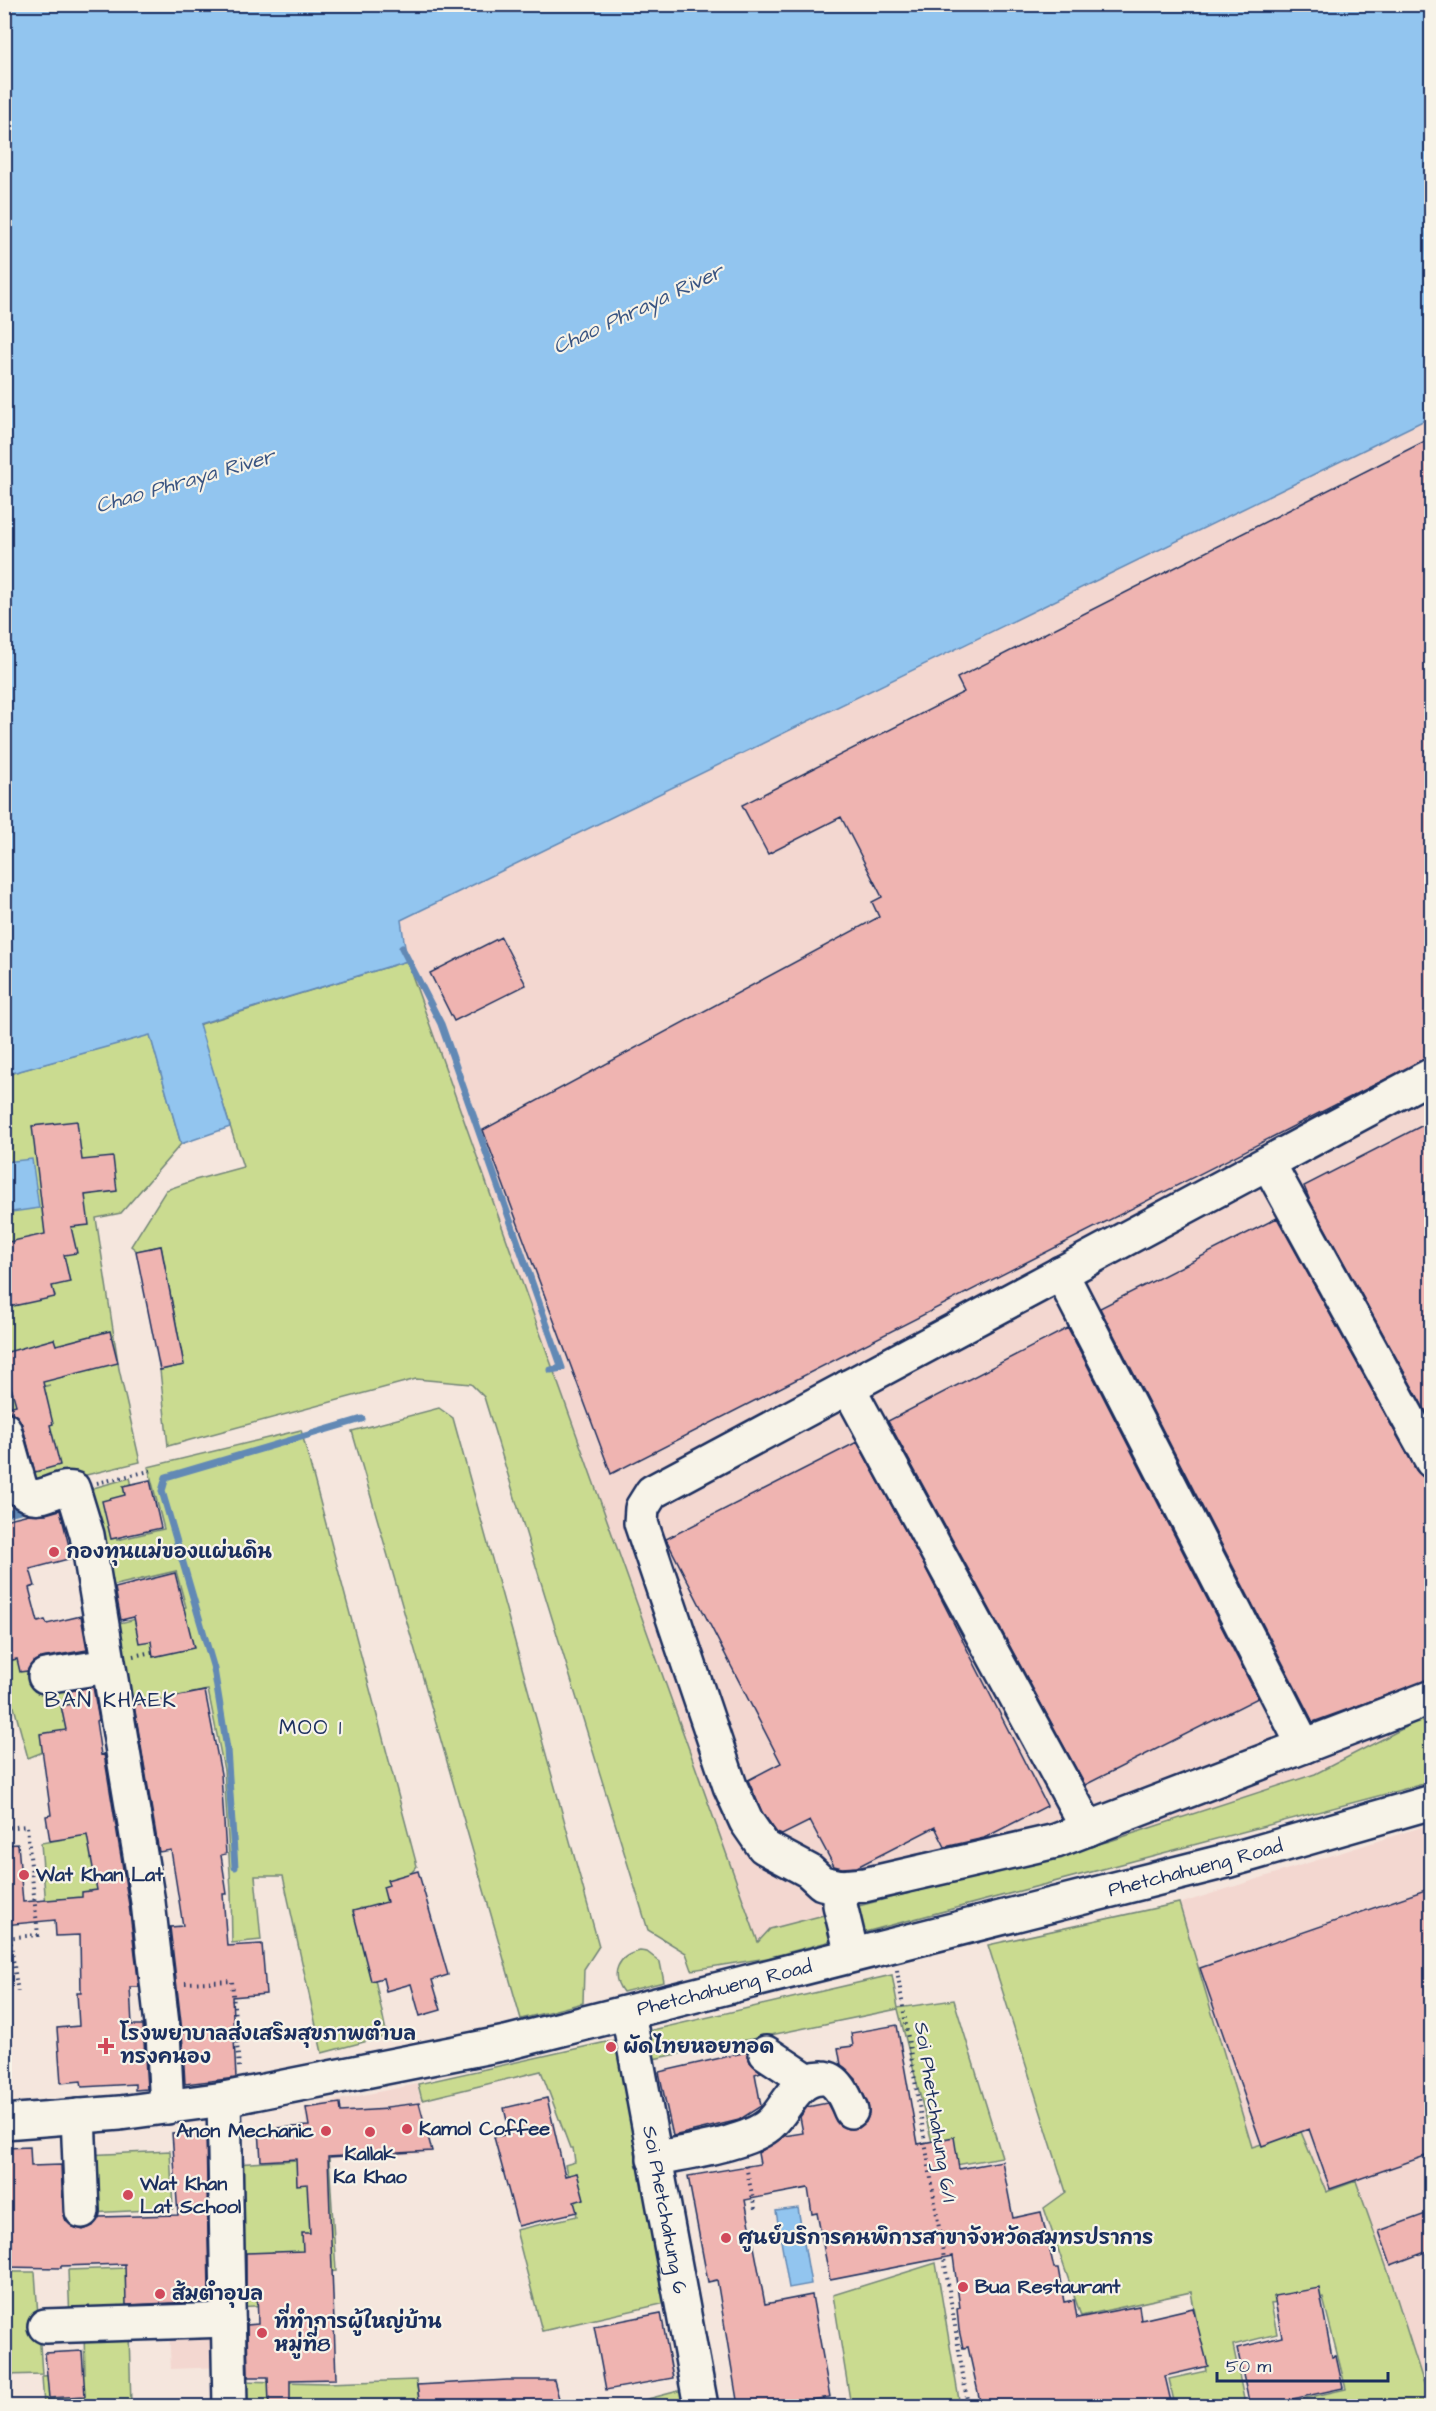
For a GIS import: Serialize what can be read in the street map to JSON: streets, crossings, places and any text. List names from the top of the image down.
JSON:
{
  "streets": {
    "street": ["Phetchahueng Road", "Soi Phetchahung 6"],
    "path": ["Soi Phetchahung 6/1"]
  },
  "crossings": [
    ["Phetchahueng Road", "Soi Phetchahung 6"]
  ],
  "districts": ["BAN KHAEK", "MOO 1"],
  "water": ["Chao Phraya River"],
  "places": {
    "other": [
      "กองทุนแม่ของแผ่นดิน",
      "Wat Khan Lat",
      "ผัดไทยหอยทอด",
      "Kamol Coffee",
      "Anon Mechanic",
      "Kallak Ka Khao",
      "Wat Khan Lat School",
      "ศูนย์บริการคนพิการสาขาจังหวัดสมุทรปราการ",
      "Bua Restaurant",
      "ส้มตำอุบล",
      "ที่ทำการผู้ใหญ่บ้าน หมู่ที่8"
    ],
    "health": ["โรงพยาบาลส่งเสริมสุขภาพตำบล ทรงคนอง"]
  },
  "scale_bar": "50 m"
}
